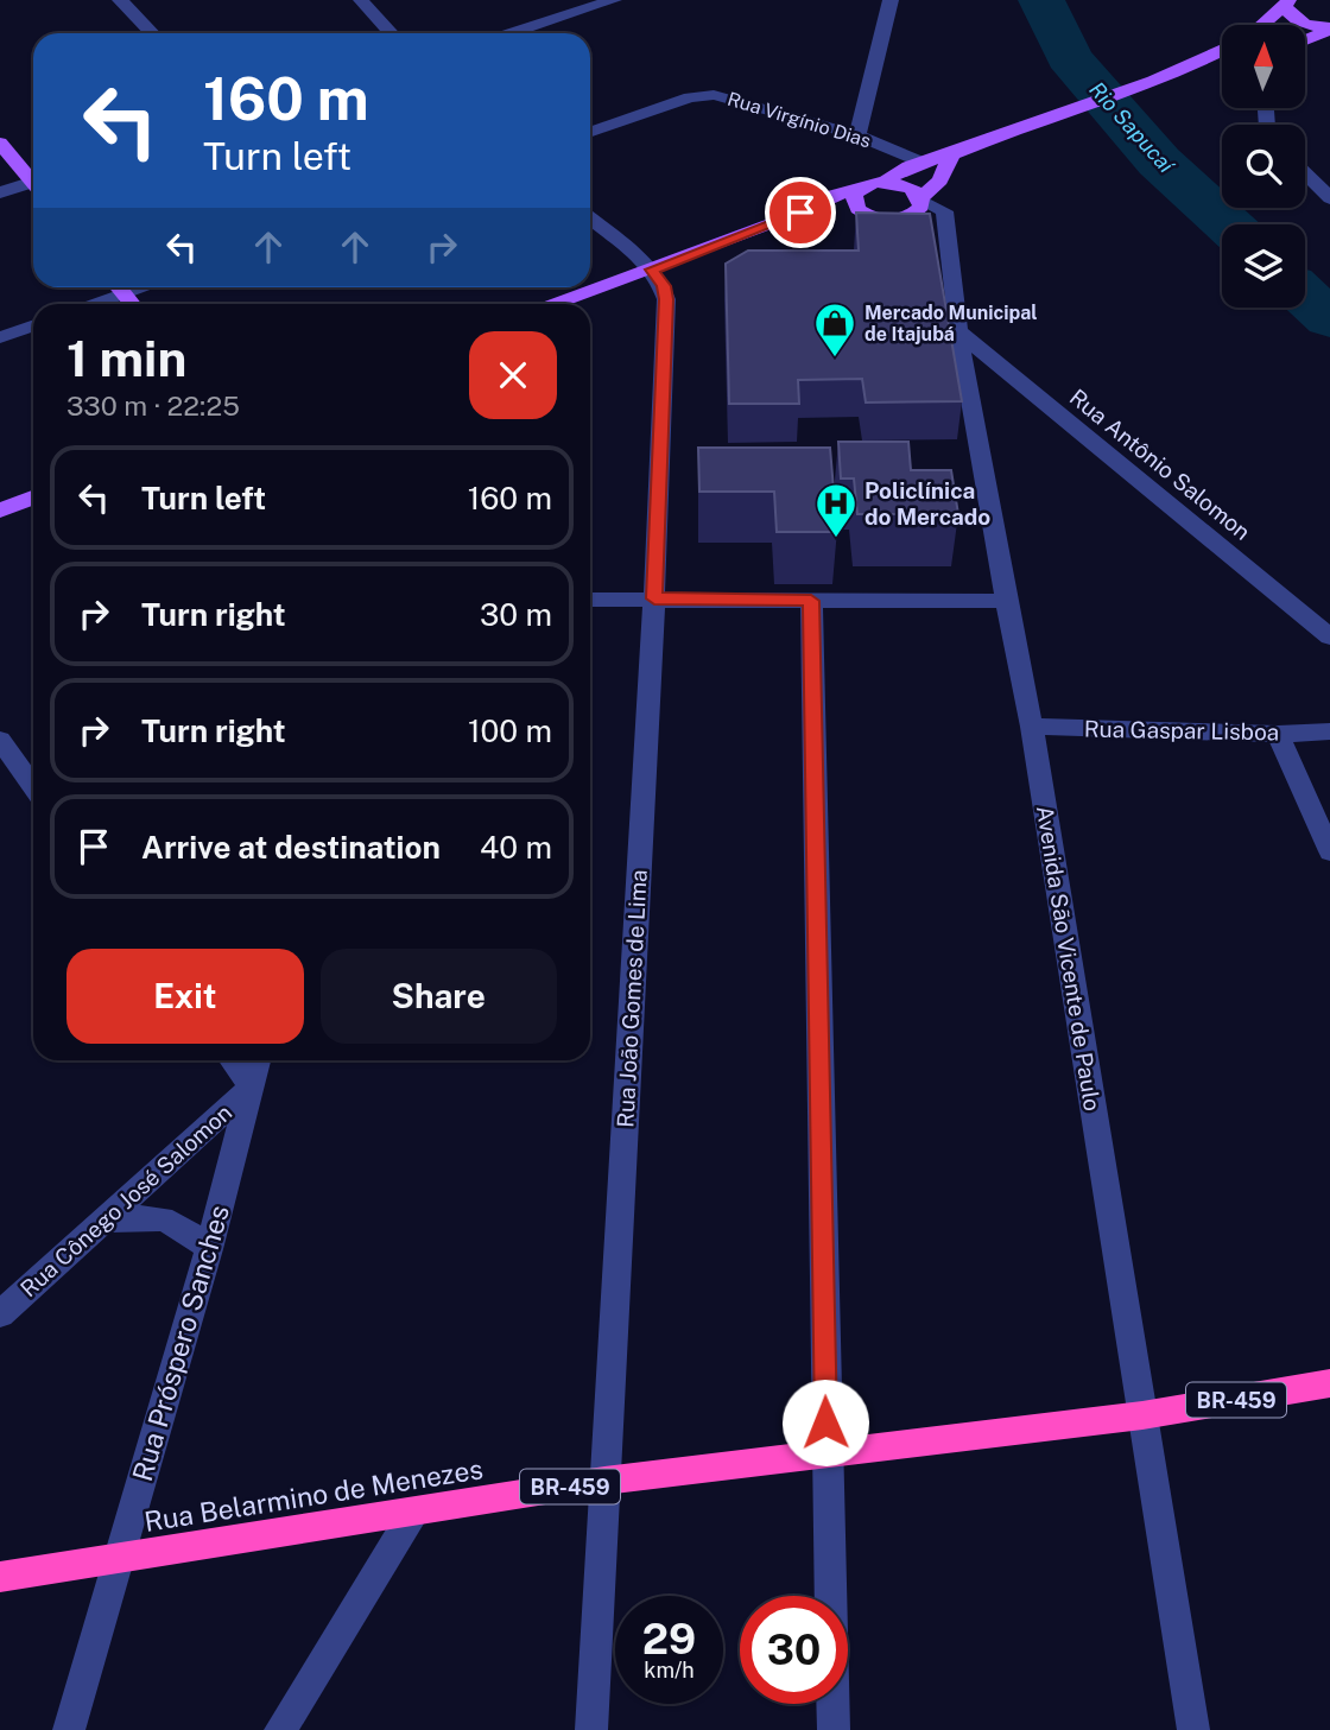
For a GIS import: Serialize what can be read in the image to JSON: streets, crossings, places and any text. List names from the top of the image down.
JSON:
{
  "streets": {
    "highway": ["BR-459", "Rua Belarmino de Menezes"],
    "street": [
      "Rua Virgínio Dias",
      "Rua Antônio Salomon",
      "Rua Gaspar Lisboa",
      "Avenida São Vicente de Paulo",
      "Rua João Gomes de Lima",
      "Rua Cônego José Salomon",
      "Rua Próspero Sanches"
    ]
  },
  "crossings": [
    ["Rua Antônio Salomon", "Avenida São Vicente de Paulo"],
    ["Rua Gaspar Lisboa", "Avenida São Vicente de Paulo"],
    ["Avenida São Vicente de Paulo", "Rua Belarmino de Menezes"],
    ["Rua João Gomes de Lima", "Rua Belarmino de Menezes"],
    ["Rua Cônego José Salomon", "Rua Próspero Sanches"],
    ["Rua Próspero Sanches", "Rua Belarmino de Menezes"]
  ],
  "water": ["Rio Sapucaí"],
  "places": {
    "shop": ["Mercado Municipal de Itajubá"],
    "hospital": ["Policlínica do Mercado"]
  },
  "north": "top",
  "page": {
    "turn": ["160 m", "Turn left"],
    "heading": ["1 min", "330 m · 22:25"],
    "list": [
      {
        "name": "Turn left",
        "value": "160 m"
      },
      {
        "name": "Turn right",
        "value": "30 m"
      },
      {
        "name": "Turn right",
        "value": "100 m"
      },
      {
        "name": "Arrive at destination",
        "value": "40 m"
      }
    ],
    "buttons": ["Exit", "Share"],
    "speed": "29 km/h",
    "limit": "30"
  }
}
